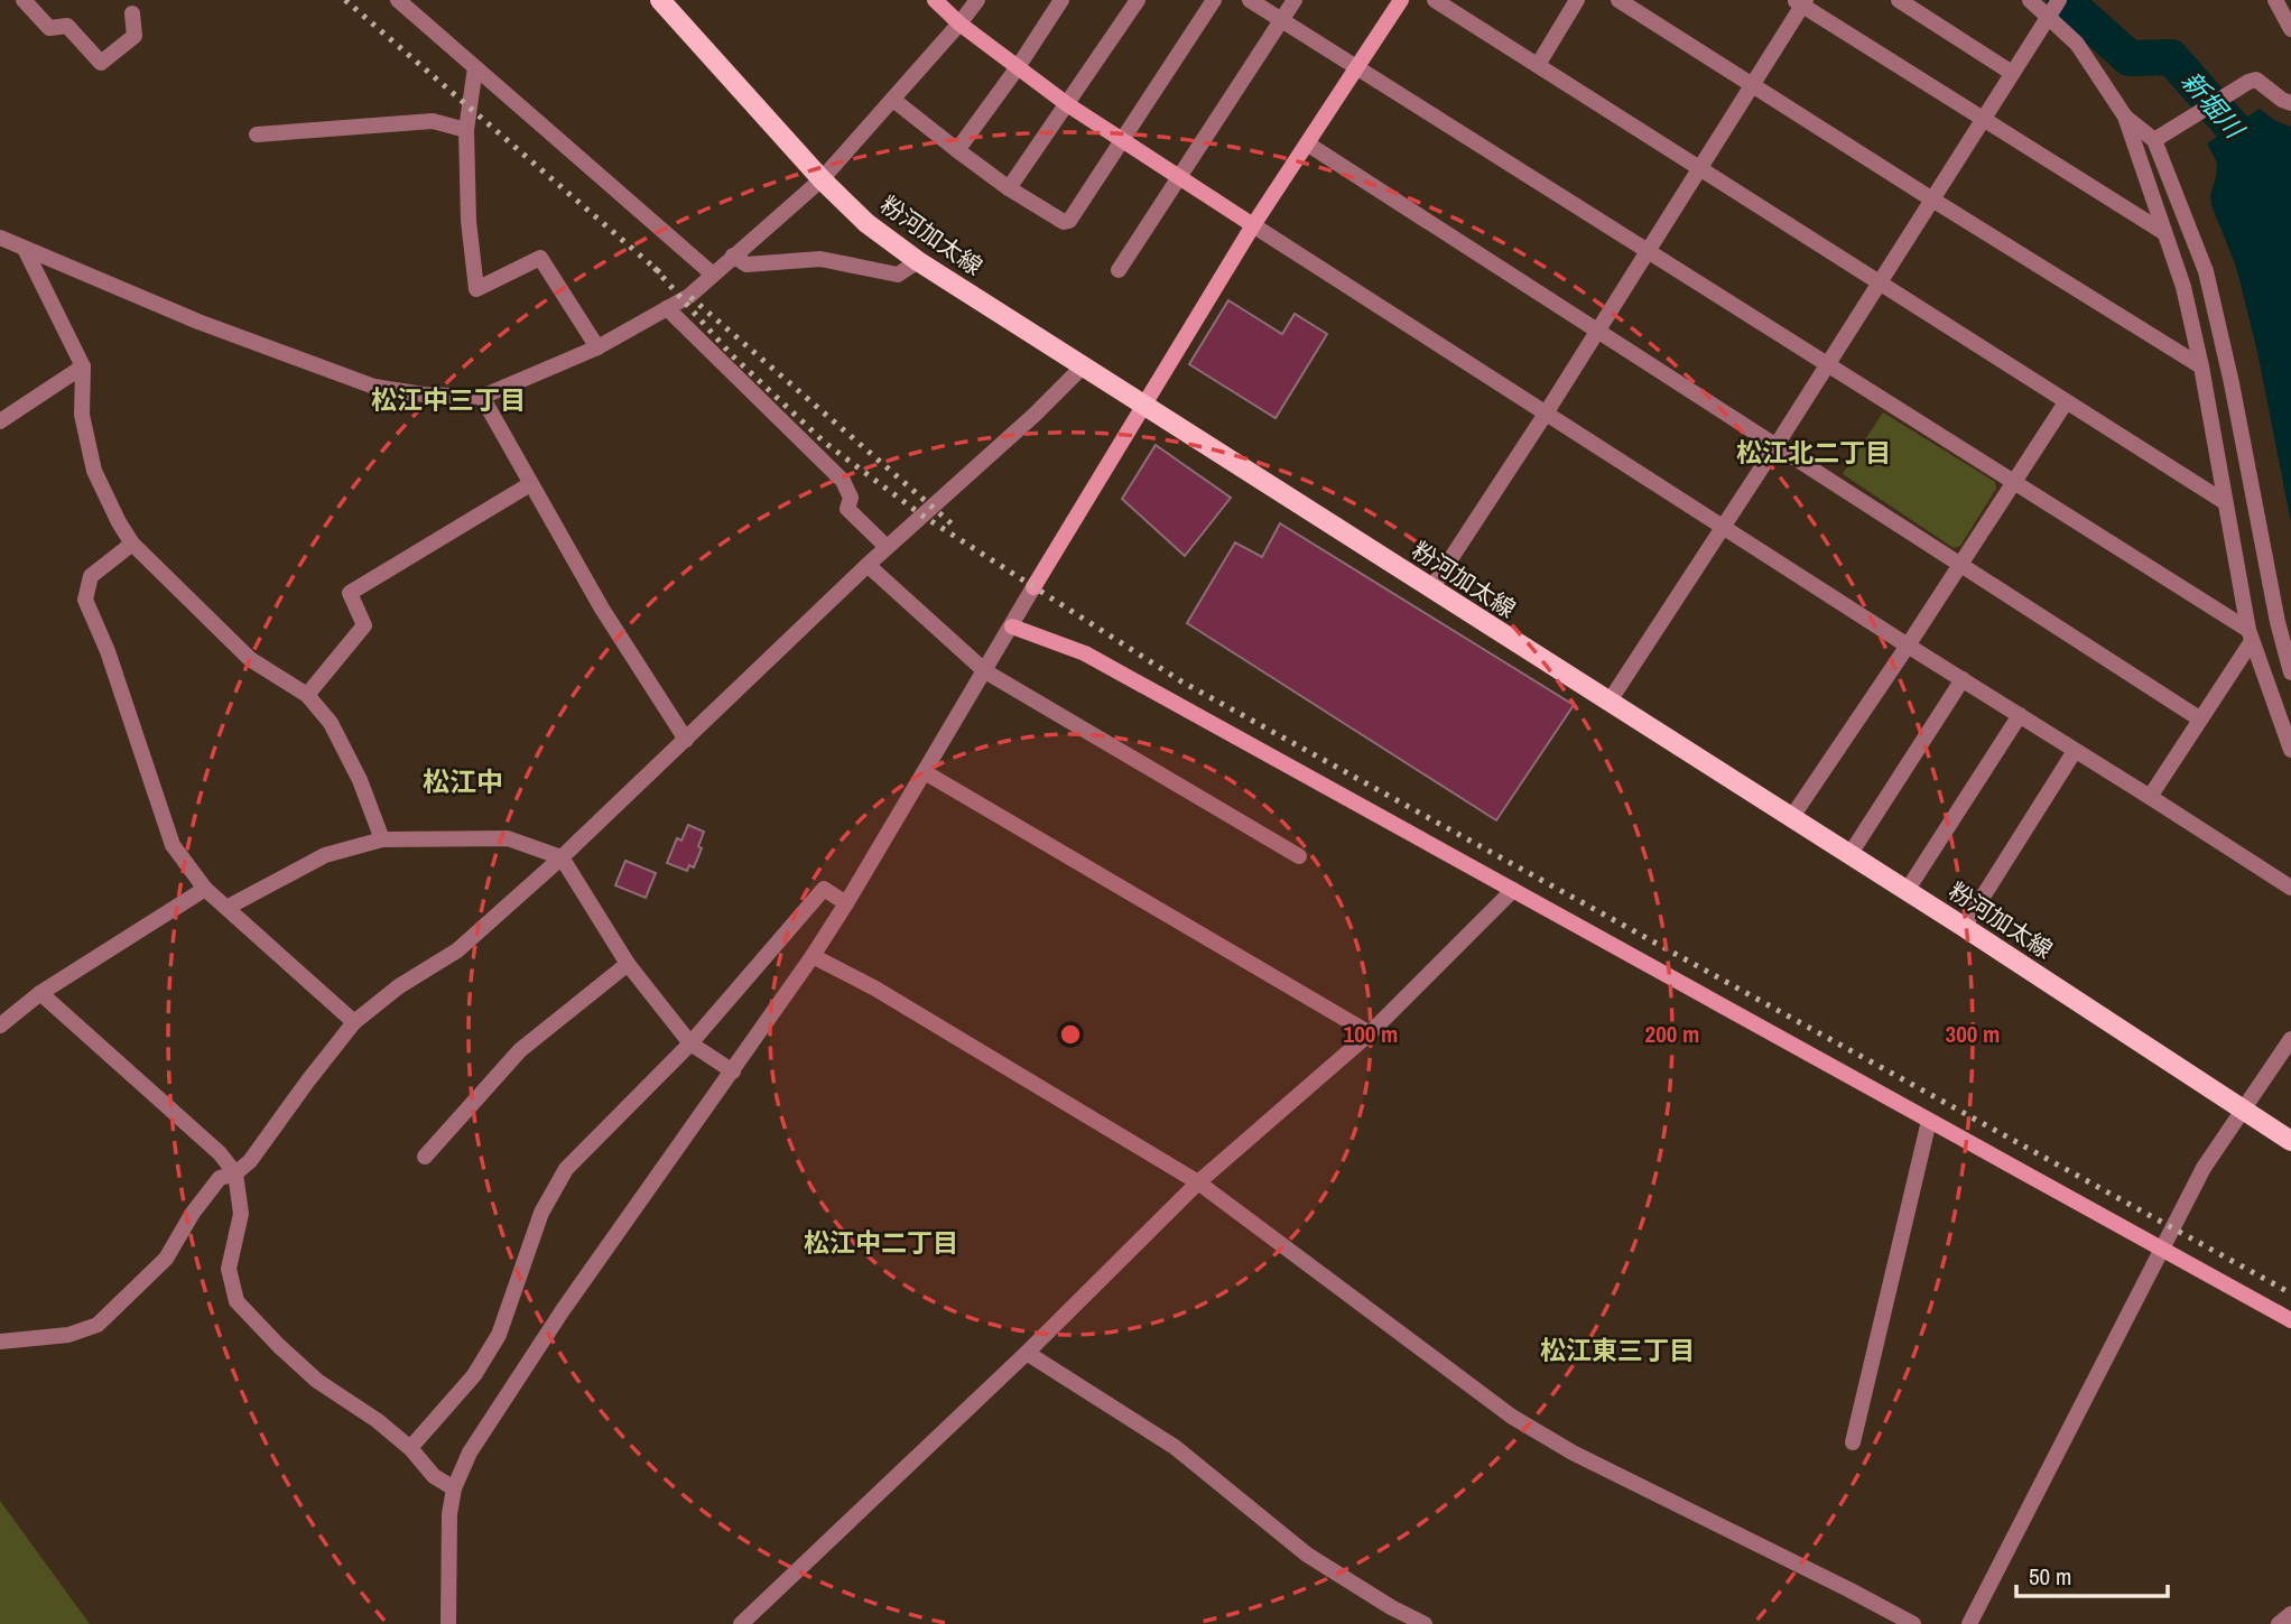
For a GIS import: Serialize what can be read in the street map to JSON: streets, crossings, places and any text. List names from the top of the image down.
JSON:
{
  "streets": {
    "main road": ["粉河加太線"]
  },
  "districts": [
    "松江中三丁目",
    "松江北二丁目",
    "松江中",
    "松江中二丁目",
    "松江東三丁目"
  ],
  "water": ["新堀川"],
  "scale_bar": "50 m",
  "rings": ["100 m", "200 m", "300 m"]
}
